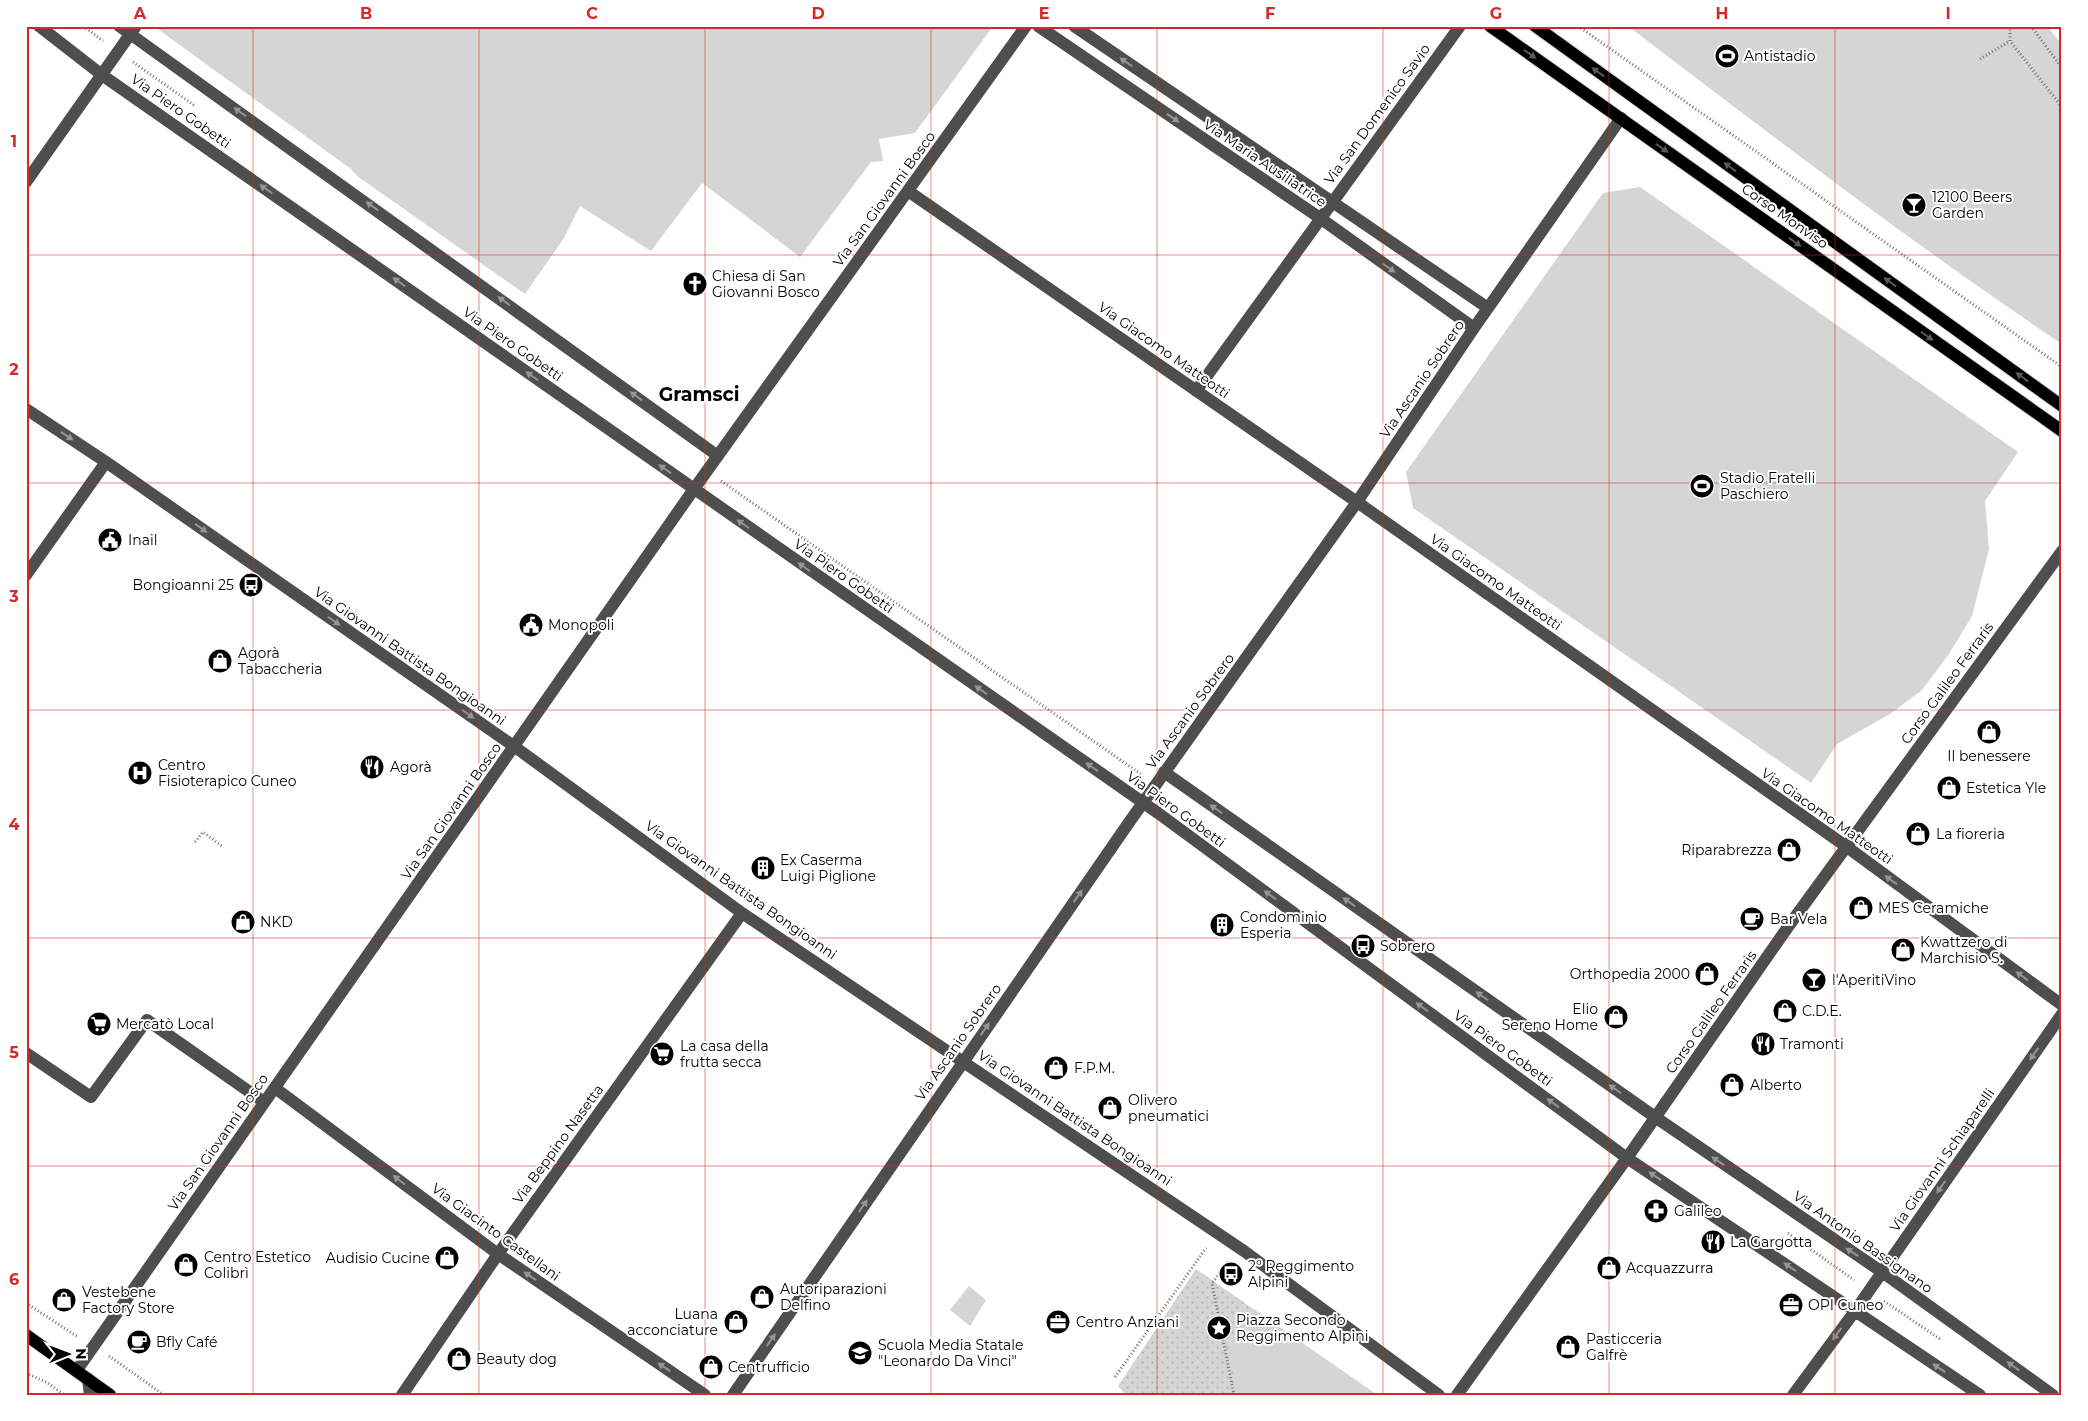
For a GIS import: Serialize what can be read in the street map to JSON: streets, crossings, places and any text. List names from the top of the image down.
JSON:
{
  "streets": {
    "main road": ["Corso Monviso"],
    "street": [
      "Via Piero Gobetti",
      "Via San Domenico Savio",
      "Via Maria Ausiliatrice",
      "Via San Giovanni Bosco",
      "Via Giacomo Matteotti",
      "Via Ascanio Sobrero",
      "Via Giovanni Battista Bongioanni",
      "Corso Galileo Ferraris",
      "Via Beppino Nasetta",
      "Via Giovanni Schiaparelli",
      "Via Giacinto Castellani",
      "Via Antonio Bassignano"
    ]
  },
  "crossings": [
    ["Via Piero Gobetti", "Via San Giovanni Bosco"],
    ["Via Piero Gobetti", "Via Ascanio Sobrero"],
    ["Via Piero Gobetti", "Corso Galileo Ferraris"],
    ["Via Piero Gobetti", "Via Antonio Bassignano"],
    ["Via San Domenico Savio", "Via Maria Ausiliatrice"],
    ["Via San Domenico Savio", "Via Giacomo Matteotti"],
    ["Via Maria Ausiliatrice", "Via Ascanio Sobrero"],
    ["Via San Giovanni Bosco", "Via Giacomo Matteotti"],
    ["Via San Giovanni Bosco", "Via Giovanni Battista Bongioanni"],
    ["Via San Giovanni Bosco", "Via Giacinto Castellani"],
    ["Corso Monviso", "Via Ascanio Sobrero"],
    ["Via Giacomo Matteotti", "Via Ascanio Sobrero"],
    ["Via Giacomo Matteotti", "Corso Galileo Ferraris"],
    ["Via Ascanio Sobrero", "Via Giovanni Battista Bongioanni"],
    ["Via Giovanni Battista Bongioanni", "Via Beppino Nasetta"],
    ["Corso Galileo Ferraris", "Via Antonio Bassignano"],
    ["Via Beppino Nasetta", "Via Giacinto Castellani"],
    ["Via Giovanni Schiaparelli", "Via Antonio Bassignano"]
  ],
  "one_way": [
    "Via Piero Gobetti",
    "Via Ascanio Sobrero",
    "Via Giovanni Schiaparelli",
    "Via Giacinto Castellani"
  ],
  "districts": ["Gramsci"],
  "places": {
    "sports": ["Antistadio", "Stadio Fratelli Paschiero"],
    "bar": ["12100 Beers Garden", "l'AperitiVino"],
    "church": ["Chiesa di San Giovanni Bosco"],
    "public building": ["Inail", "Monopoli"],
    "bus stop": ["Bongioanni 25", "Sobrero", "2° Reggimento Alpini"],
    "shop": [
      "Agorà Tabaccheria",
      "Il benessere",
      "Estetica Yle",
      "La fioreria",
      "Riparabrezza",
      "MES Ceramiche",
      "NKD",
      "Kwattzero di Marchisio S.",
      "Orthopedia 2000",
      "C.D.E.",
      "Elio Sereno Home",
      "F.P.M.",
      "Alberto",
      "Olivero pneumatici",
      "Audisio Cucine",
      "Centro Estetico Colibrì",
      "Acquazzurra",
      "Autoriparazioni Delfino",
      "Vestebene Factory Store",
      "Luana acconciature",
      "Pasticceria Galfrè",
      "Beauty dog",
      "Centrufficio"
    ],
    "restaurant": ["Agorà", "Tramonti", "La Gargotta"],
    "hospital": ["Centro Fisioterapico Cuneo"],
    "building": ["Ex Caserma Luigi Piglione", "Condominio Esperia"],
    "cafe": ["Bar Vela", "Bfly Café"],
    "supermarket": ["Mercatò Local", "La casa della frutta secca"],
    "pharmacy": ["Galileo"],
    "office": ["OPI Cuneo", "Centro Anziani"],
    "place": ["Piazza Secondo Reggimento Alpini"],
    "school or university": ["Scuola Media Statale \"Leonardo Da Vinci\""]
  },
  "north": "right",
  "grid": {
    "columns": [
      "A",
      "B",
      "C",
      "D",
      "E",
      "F",
      "G",
      "H",
      "I"
    ],
    "rows": [
      "1",
      "2",
      "3",
      "4",
      "5",
      "6"
    ]
  }
}
